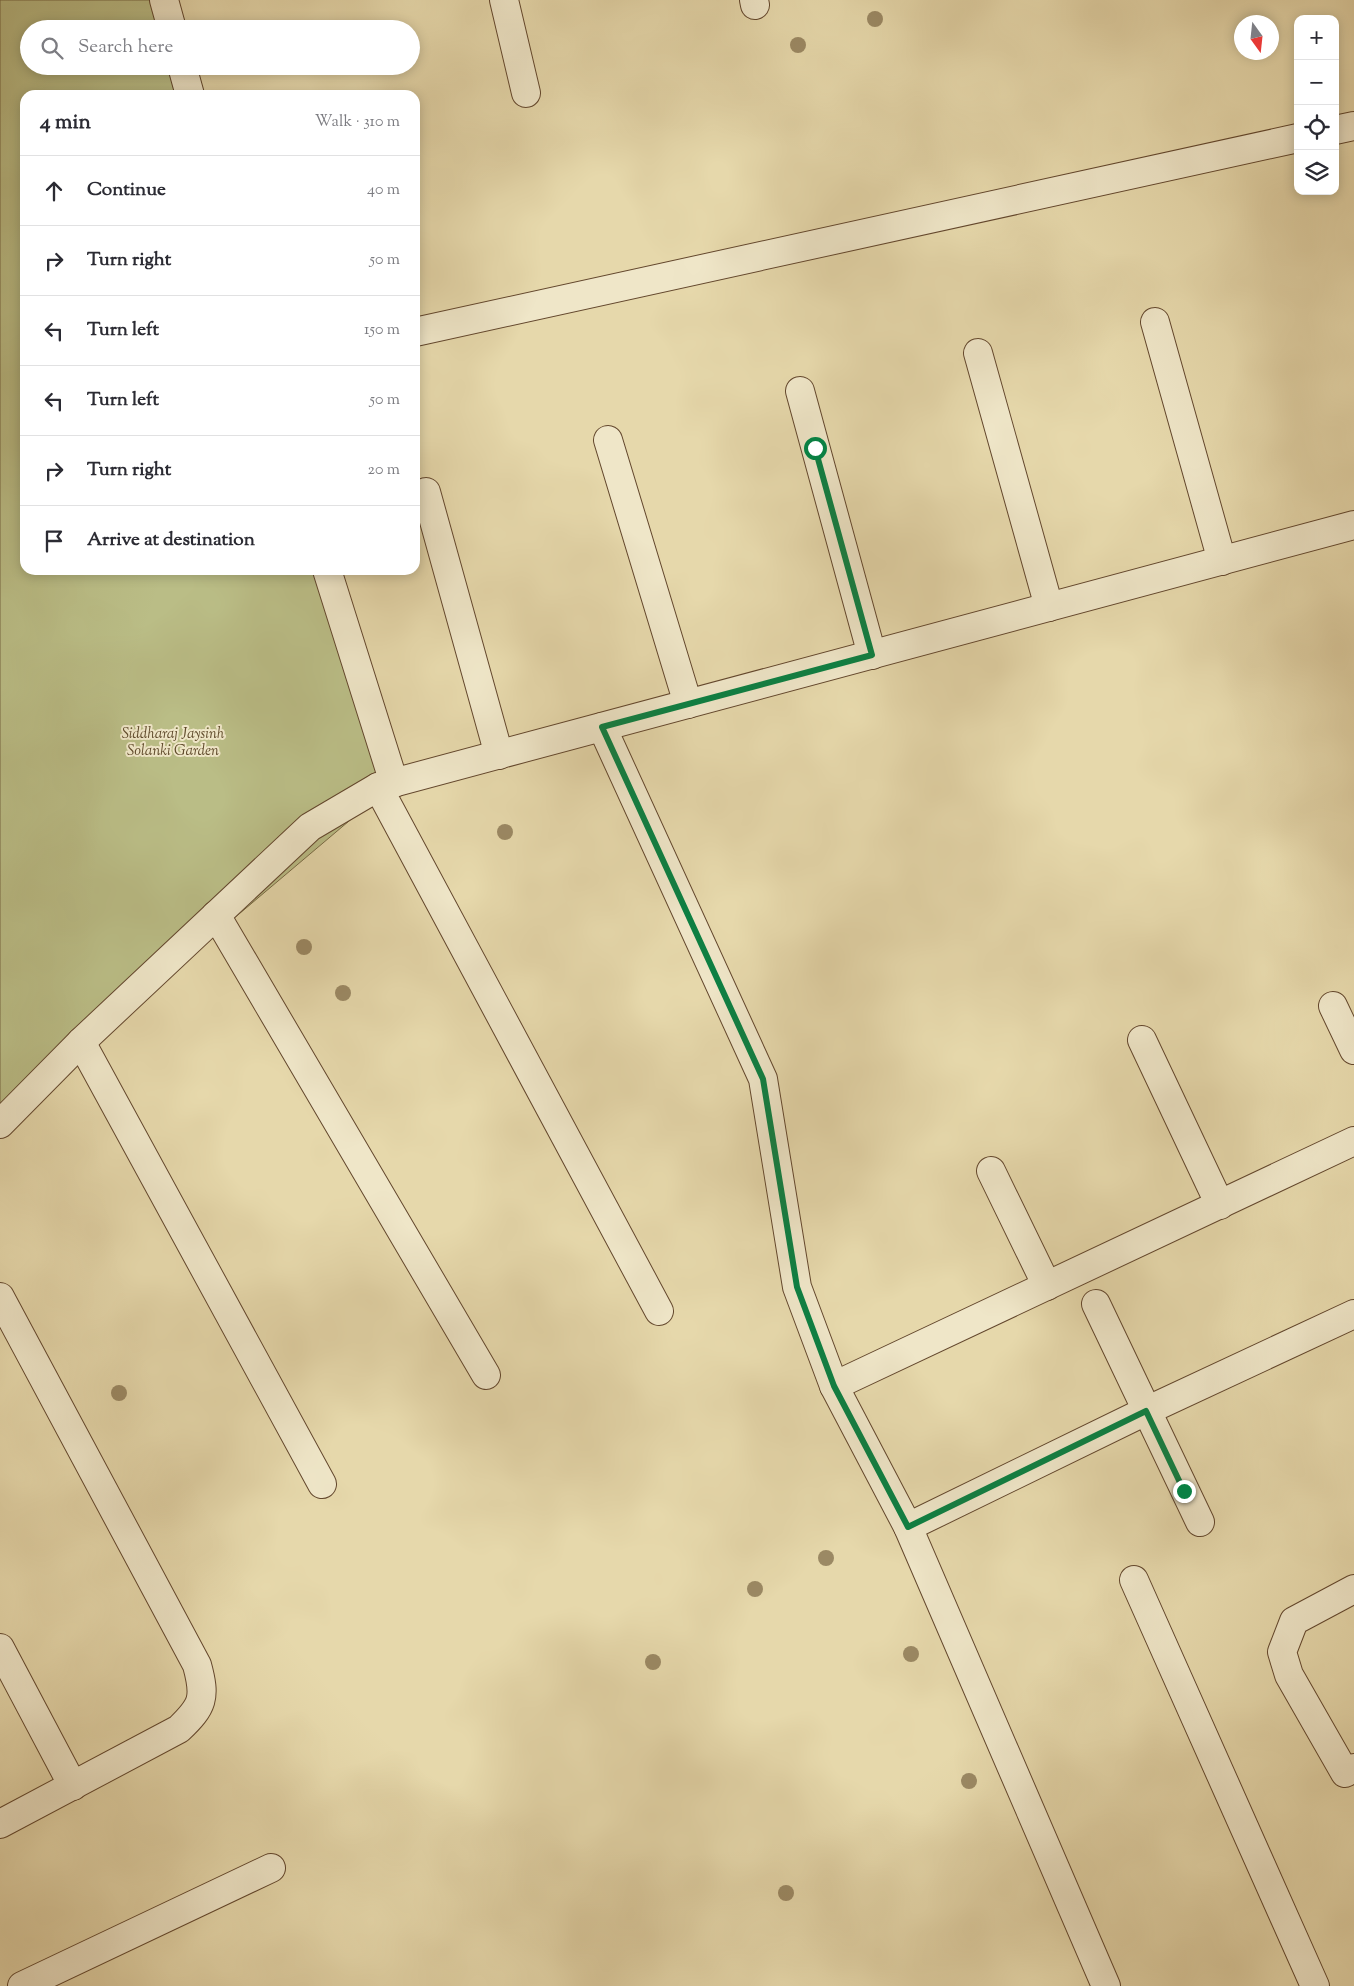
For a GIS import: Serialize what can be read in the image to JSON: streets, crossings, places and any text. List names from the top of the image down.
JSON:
{
  "parks": ["Siddharaj Jaysinh Solanki Garden"],
  "north": "bottom",
  "page": {
    "map_buttons": ["+", "−"],
    "search": "Search here",
    "heading": ["4 min", "Walk · 310 m"],
    "list": [
      ["Continue", "40 m"],
      ["Turn right", "50 m"],
      ["Turn left", "150 m"],
      ["Turn left", "50 m"],
      ["Turn right", "20 m"],
      "Arrive at destination"
    ]
  }
}
